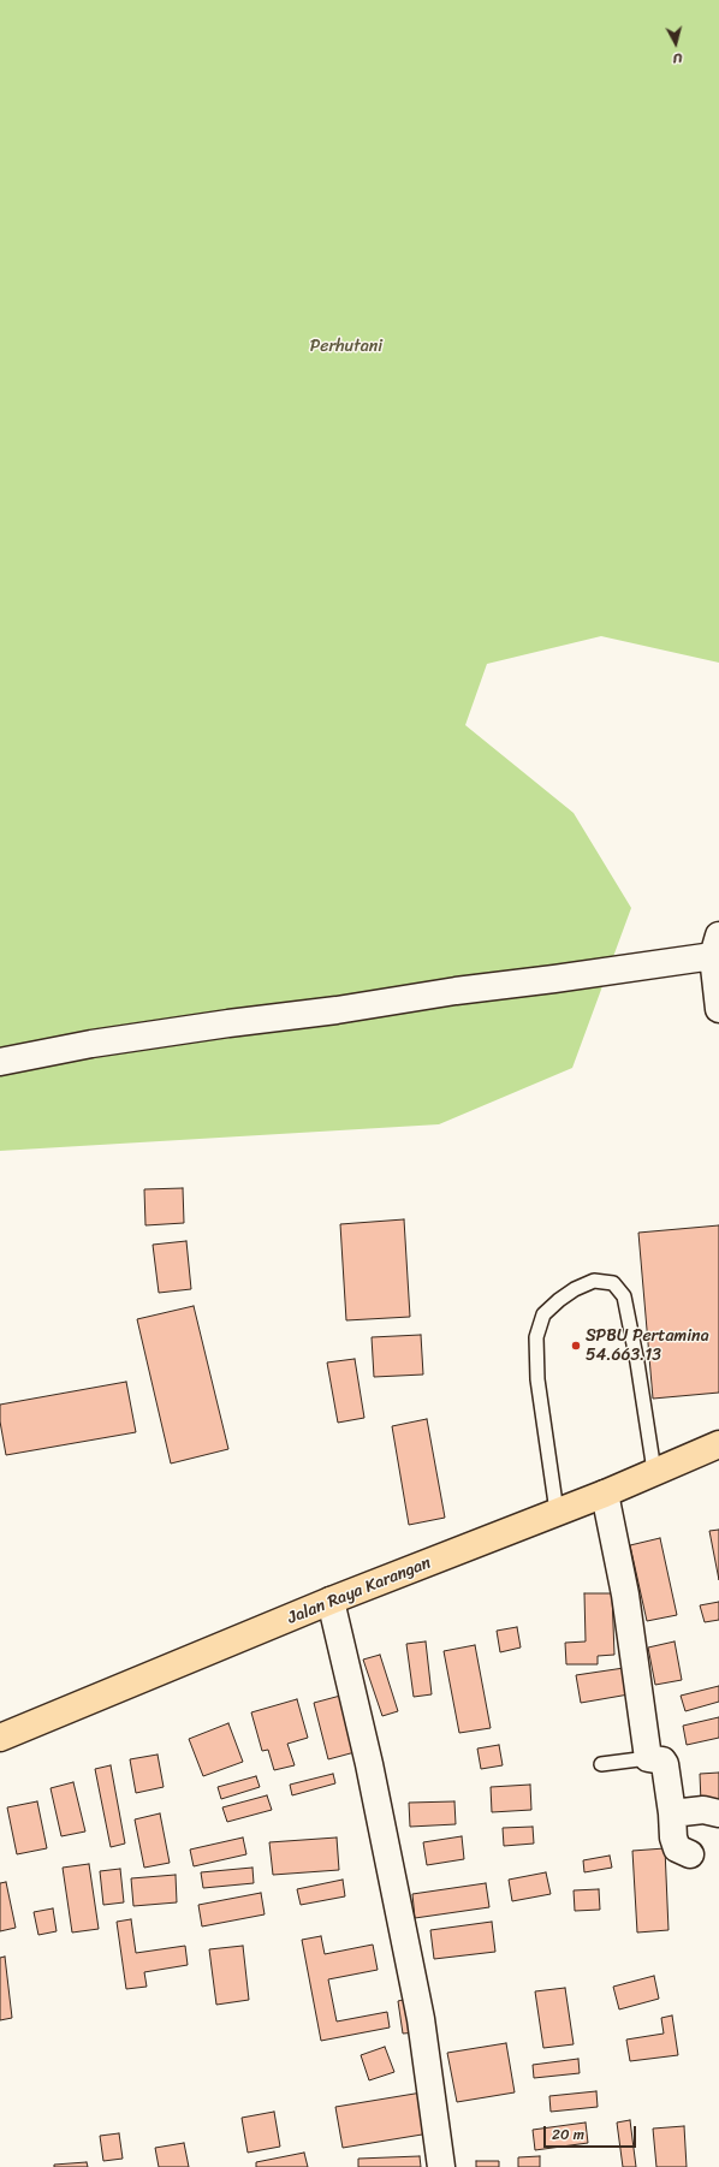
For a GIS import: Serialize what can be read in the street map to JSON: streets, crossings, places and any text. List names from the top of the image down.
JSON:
{
  "streets": {
    "highway": ["Jalan Raya Karangan"]
  },
  "parks": ["Perhutani"],
  "places": ["SPBU Pertamina 54.663.13"],
  "scale_bar": "20 m",
  "north": "bottom"
}
